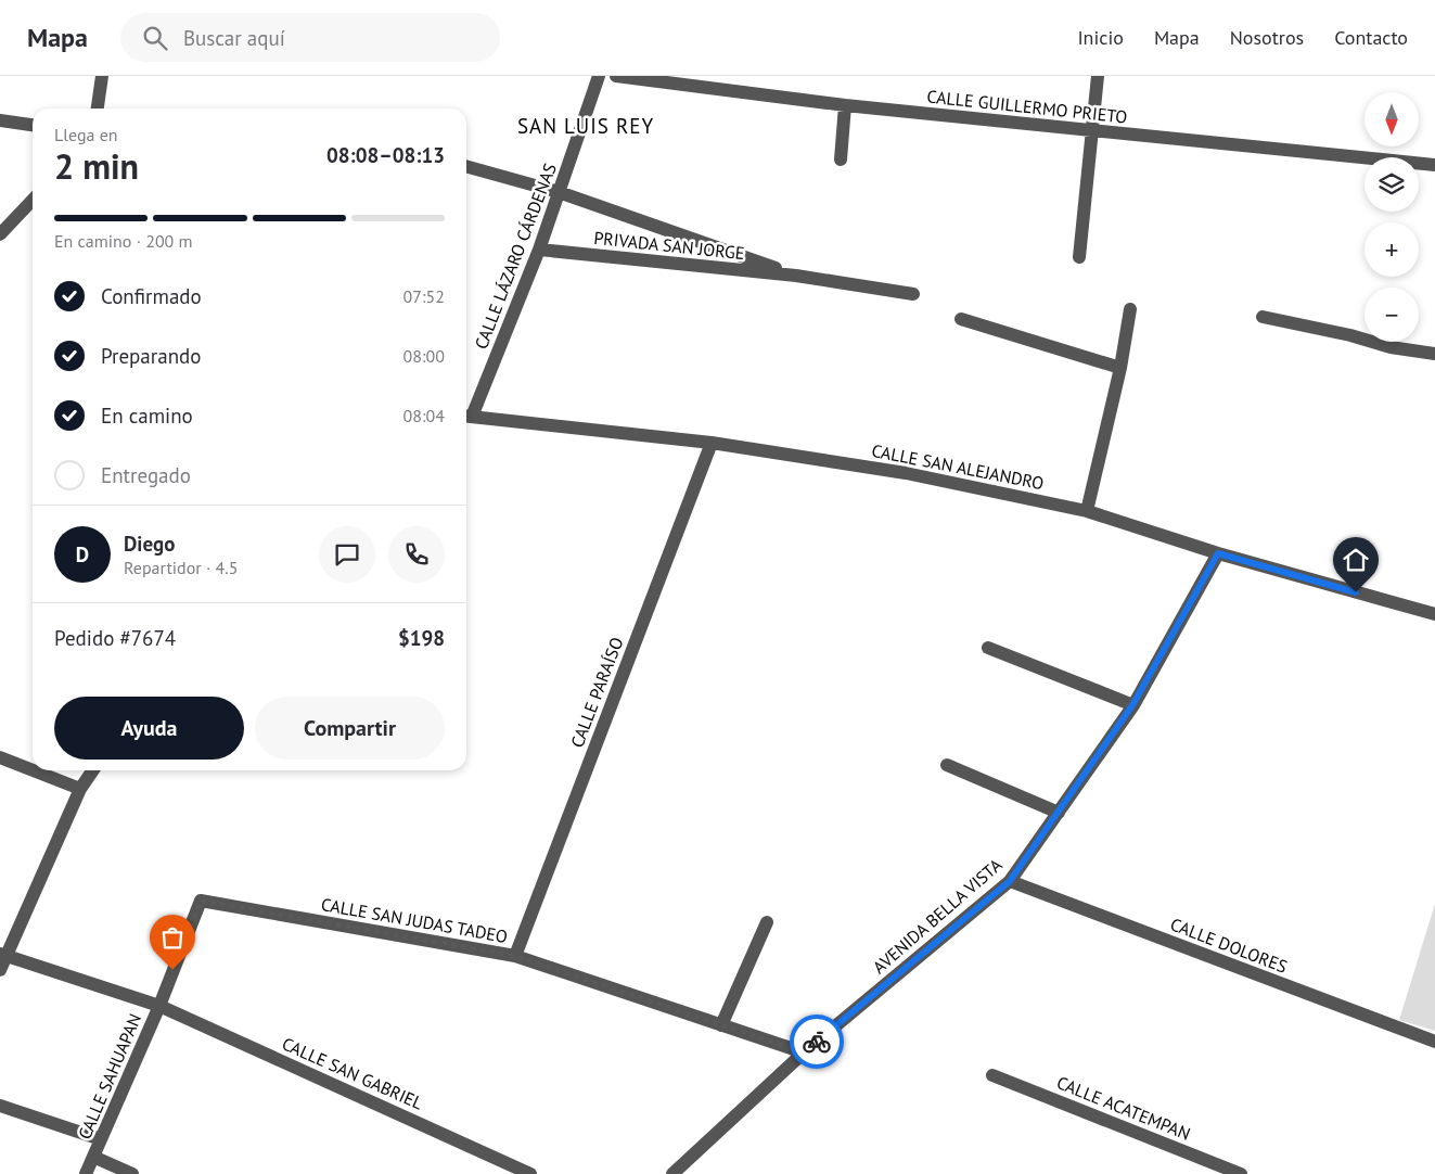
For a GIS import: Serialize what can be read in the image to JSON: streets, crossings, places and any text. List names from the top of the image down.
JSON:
{
  "streets": {
    "street": [
      "CALLE GUILLERMO PRIETO",
      "PRIVADA SAN JORGE",
      "CALLE LÁZARO CÁRDENAS",
      "CALLE SAN ALEJANDRO",
      "CALLE PARAÍSO",
      "AVENIDA BELLA VISTA",
      "CALLE SAN JUDAS TADEO",
      "CALLE DOLORES",
      "CALLE SAN GABRIEL",
      "CALLE SAHUAPAN",
      "CALLE ACATEMPAN"
    ]
  },
  "crossings": [
    ["PRIVADA SAN JORGE", "CALLE LÁZARO CÁRDENAS"],
    ["CALLE LÁZARO CÁRDENAS", "CALLE SAN ALEJANDRO"],
    ["CALLE SAN ALEJANDRO", "CALLE PARAÍSO"],
    ["CALLE SAN ALEJANDRO", "AVENIDA BELLA VISTA"],
    ["CALLE PARAÍSO", "CALLE SAN JUDAS TADEO"],
    ["AVENIDA BELLA VISTA", "CALLE SAN JUDAS TADEO"],
    ["AVENIDA BELLA VISTA", "CALLE DOLORES"],
    ["CALLE SAN JUDAS TADEO", "CALLE SAHUAPAN"],
    ["CALLE SAN GABRIEL", "CALLE SAHUAPAN"]
  ],
  "districts": ["SAN LUIS REY"],
  "north": "bottom",
  "page": {
    "header": "Mapa",
    "search": "Buscar aquí",
    "nav": [
      "Inicio",
      "Mapa",
      "Nosotros",
      "Contacto"
    ],
    "map_buttons": ["+", "−"],
    "heading": ["2 min", "Llega en", "08:08–08:13"],
    "panel": [
      "Diego",
      "Repartidor · 4.5",
      "Pedido #7674",
      "$198"
    ],
    "bar": "En camino · 200 m",
    "list": [
      ["Confirmado", "07:52"],
      ["Preparando", "08:00"],
      ["En camino", "08:04"],
      "Entregado"
    ],
    "round": "D",
    "buttons": ["Ayuda", "Compartir"]
  }
}
